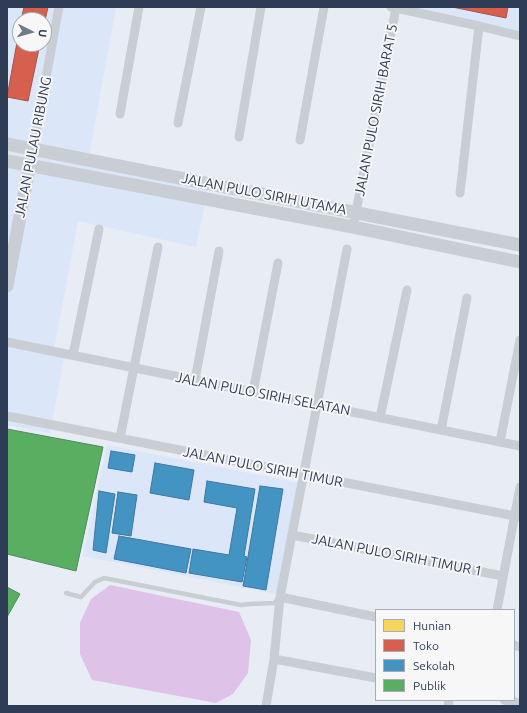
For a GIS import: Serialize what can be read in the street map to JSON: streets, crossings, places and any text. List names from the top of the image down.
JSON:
{
  "streets": {
    "main road": ["JALAN PULAU RIBUNG", "JALAN PULO SIRIH UTAMA"],
    "street": [
      "JALAN PULO SIRIH BARAT 5",
      "JALAN PULO SIRIH SELATAN",
      "JALAN PULO SIRIH TIMUR",
      "JALAN PULO SIRIH TIMUR 1"
    ]
  },
  "crossings": [
    ["JALAN PULO SIRIH BARAT 5", "JALAN PULO SIRIH UTAMA"],
    ["JALAN PULAU RIBUNG", "JALAN PULO SIRIH UTAMA"]
  ],
  "legend": [
    "Hunian",
    "Toko",
    "Sekolah",
    "Publik"
  ],
  "north": "right"
}
